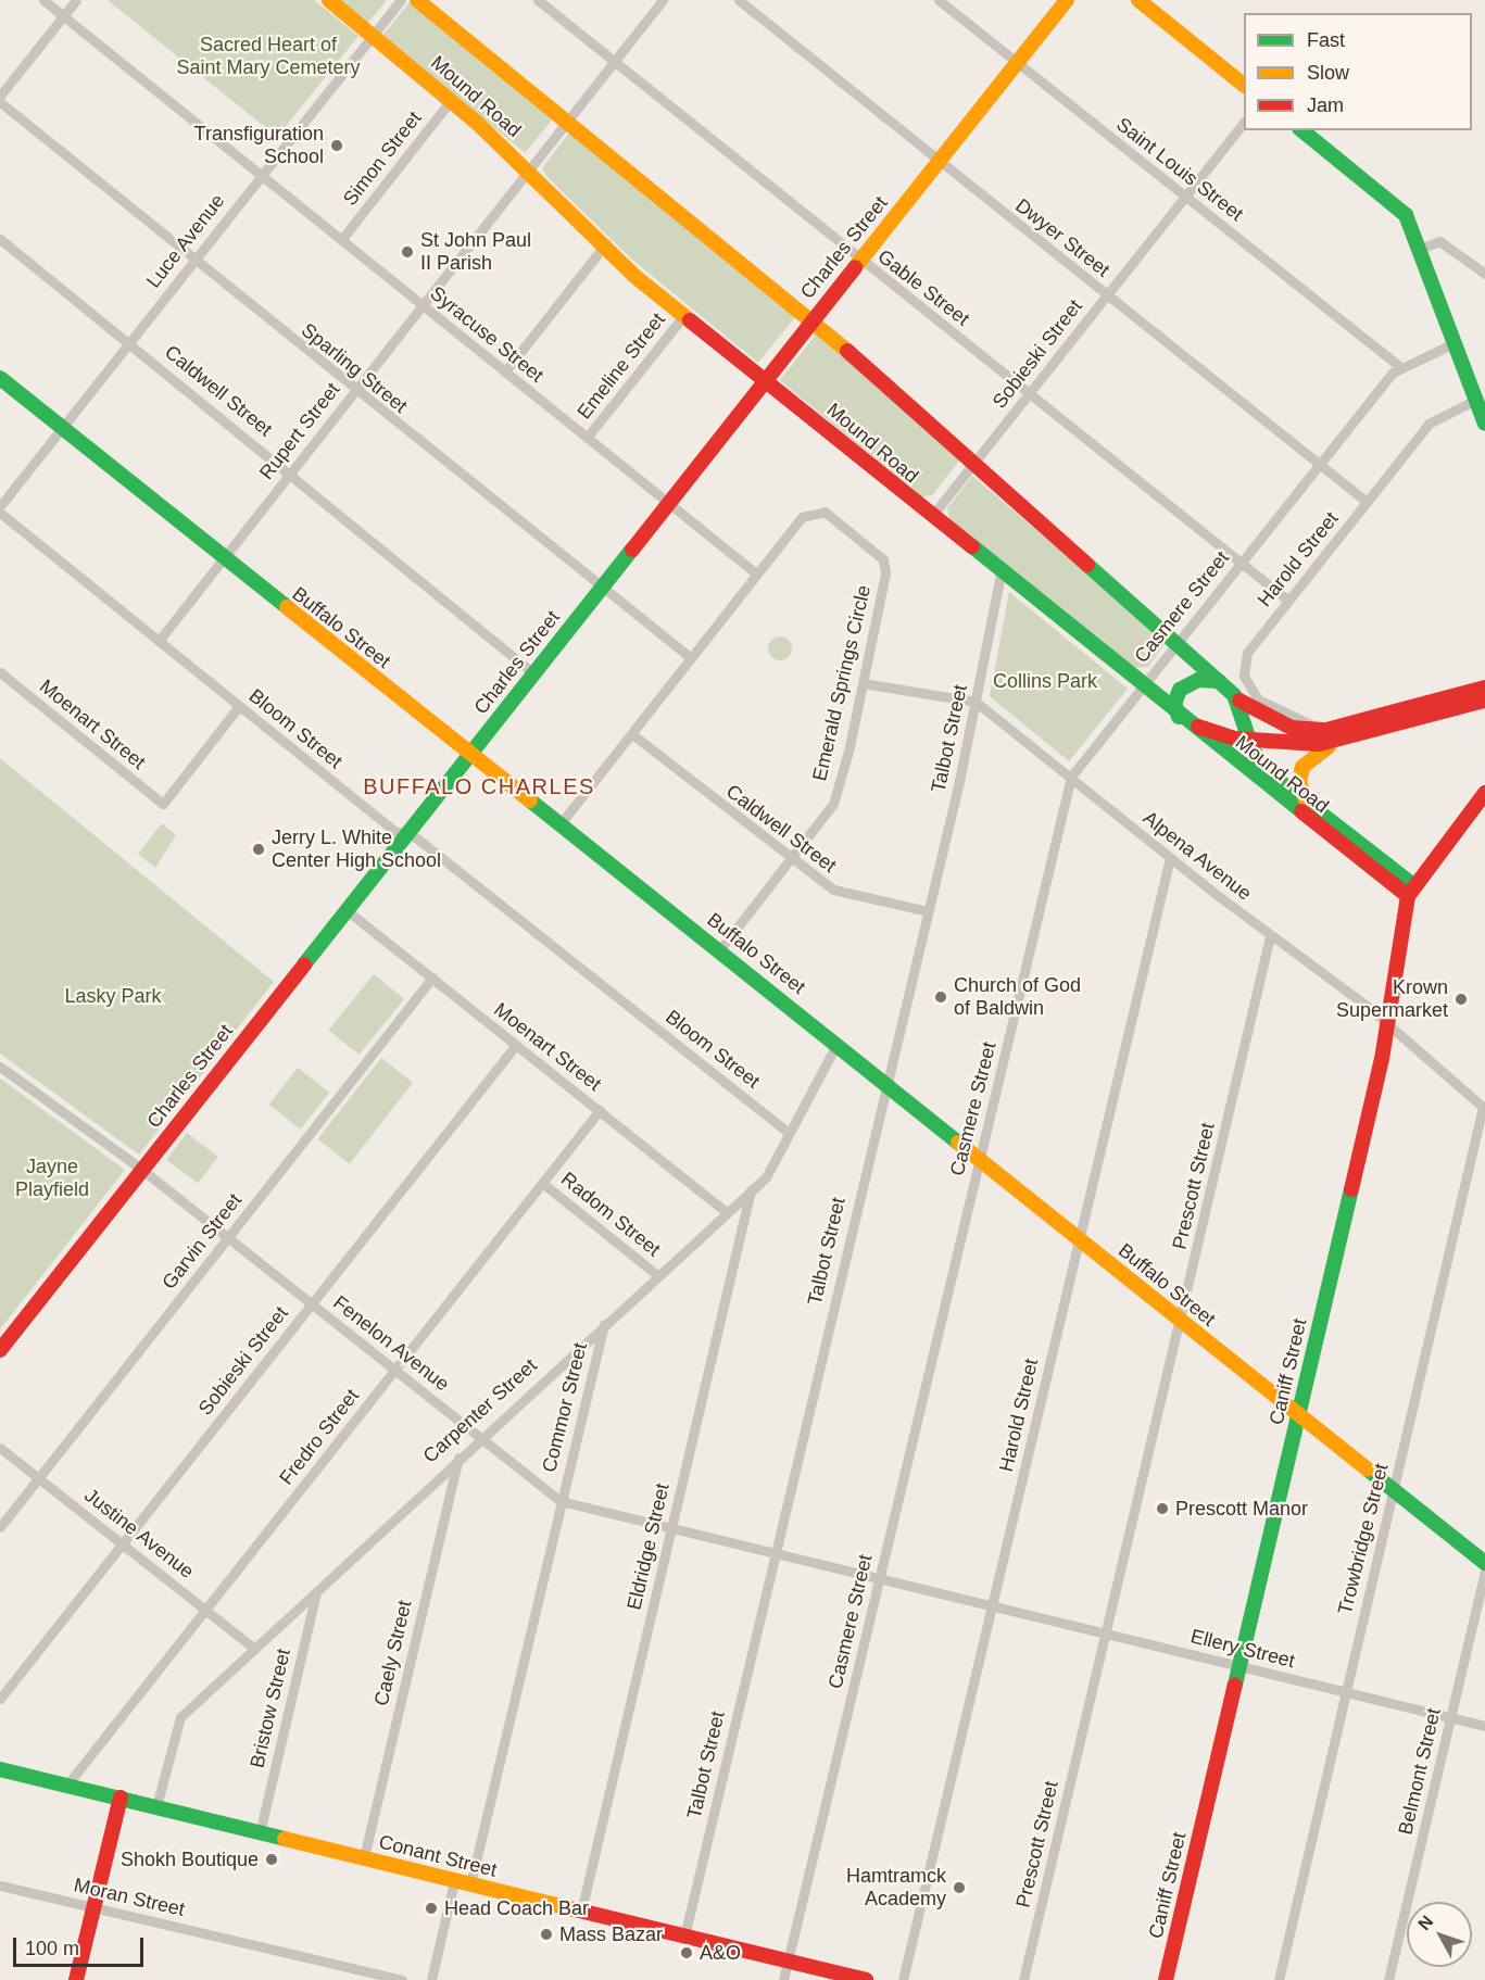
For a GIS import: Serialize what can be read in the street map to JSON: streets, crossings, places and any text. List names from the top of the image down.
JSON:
{
  "streets": {
    "street": [
      "Mound Road",
      "Simon Street",
      "Saint Louis Street",
      "Dwyer Street",
      "Luce Avenue",
      "Charles Street",
      "Gable Street",
      "Syracuse Street",
      "Sobieski Street",
      "Emeline Street",
      "Sparling Street",
      "Caldwell Street",
      "Rupert Street",
      "Harold Street",
      "Casmere Street",
      "Buffalo Street",
      "Emerald Springs Circle",
      "Moenart Street",
      "Bloom Street",
      "Talbot Street",
      "Alpena Avenue",
      "Prescott Street",
      "Radom Street",
      "Garvin Street",
      "Fenelon Avenue",
      "Caniff Street",
      "Commor Street",
      "Carpenter Street",
      "Fredro Street",
      "Justine Avenue",
      "Trowbridge Street",
      "Eldridge Street",
      "Ellery Street",
      "Caely Street",
      "Bristow Street",
      "Belmont Street",
      "Conant Street",
      "Moran Street"
    ]
  },
  "crossings": [
    ["Mound Road", "Simon Street"],
    ["Mound Road", "Luce Avenue"],
    ["Mound Road", "Charles Street"],
    ["Mound Road", "Sobieski Street"],
    ["Mound Road", "Emeline Street"],
    ["Mound Road", "Rupert Street"],
    ["Mound Road", "Casmere Street"],
    ["Mound Road", "Talbot Street"],
    ["Mound Road", "Caniff Street"],
    ["Simon Street", "Syracuse Street"],
    ["Saint Louis Street", "Charles Street"],
    ["Saint Louis Street", "Sobieski Street"],
    ["Saint Louis Street", "Casmere Street"],
    ["Dwyer Street", "Charles Street"],
    ["Dwyer Street", "Sobieski Street"],
    ["Dwyer Street", "Harold Street"],
    ["Dwyer Street", "Casmere Street"],
    ["Luce Avenue", "Syracuse Street"],
    ["Luce Avenue", "Sparling Street"],
    ["Luce Avenue", "Caldwell Street"],
    ["Luce Avenue", "Buffalo Street"],
    ["Charles Street", "Gable Street"],
    ["Charles Street", "Syracuse Street"],
    ["Charles Street", "Sparling Street"],
    ["Charles Street", "Caldwell Street"],
    ["Charles Street", "Buffalo Street"],
    ["Charles Street", "Moenart Street"],
    ["Charles Street", "Bloom Street"],
    ["Charles Street", "Fenelon Avenue"],
    ["Gable Street", "Sobieski Street"],
    ["Gable Street", "Rupert Street"],
    ["Gable Street", "Harold Street"],
    ["Gable Street", "Casmere Street"],
    ["Syracuse Street", "Emeline Street"],
    ["Syracuse Street", "Rupert Street"],
    ["Syracuse Street", "Emerald Springs Circle"],
    ["Sobieski Street", "Moenart Street"],
    ["Sobieski Street", "Fenelon Avenue"],
    ["Sobieski Street", "Justine Avenue"],
    ["Sparling Street", "Rupert Street"],
    ["Sparling Street", "Emerald Springs Circle"],
    ["Caldwell Street", "Rupert Street"],
    ["Caldwell Street", "Emerald Springs Circle"],
    ["Caldwell Street", "Talbot Street"],
    ["Rupert Street", "Buffalo Street"],
    ["Rupert Street", "Bloom Street"],
    ["Harold Street", "Buffalo Street"],
    ["Harold Street", "Alpena Avenue"],
    ["Harold Street", "Fenelon Avenue"],
    ["Harold Street", "Ellery Street"],
    ["Casmere Street", "Buffalo Street"],
    ["Casmere Street", "Alpena Avenue"],
    ["Casmere Street", "Fenelon Avenue"],
    ["Casmere Street", "Conant Street"],
    ["Buffalo Street", "Emerald Springs Circle"],
    ["Buffalo Street", "Talbot Street"],
    ["Buffalo Street", "Prescott Street"],
    ["Buffalo Street", "Caniff Street"],
    ["Buffalo Street", "Carpenter Street"],
    ["Buffalo Street", "Trowbridge Street"],
    ["Emerald Springs Circle", "Alpena Avenue"],
    ["Moenart Street", "Bloom Street"],
    ["Moenart Street", "Garvin Street"],
    ["Moenart Street", "Carpenter Street"],
    ["Moenart Street", "Fredro Street"],
    ["Bloom Street", "Carpenter Street"],
    ["Talbot Street", "Alpena Avenue"],
    ["Talbot Street", "Fenelon Avenue"],
    ["Talbot Street", "Conant Street"],
    ["Alpena Avenue", "Prescott Street"],
    ["Alpena Avenue", "Caniff Street"],
    ["Alpena Avenue", "Trowbridge Street"],
    ["Prescott Street", "Ellery Street"],
    ["Radom Street", "Carpenter Street"],
    ["Radom Street", "Fredro Street"],
    ["Garvin Street", "Fenelon Avenue"],
    ["Garvin Street", "Justine Avenue"],
    ["Fenelon Avenue", "Commor Street"],
    ["Fenelon Avenue", "Carpenter Street"],
    ["Fenelon Avenue", "Fredro Street"],
    ["Fenelon Avenue", "Eldridge Street"],
    ["Fenelon Avenue", "Ellery Street"],
    ["Caniff Street", "Ellery Street"],
    ["Commor Street", "Carpenter Street"],
    ["Commor Street", "Conant Street"],
    ["Carpenter Street", "Justine Avenue"],
    ["Carpenter Street", "Eldridge Street"],
    ["Carpenter Street", "Caely Street"],
    ["Carpenter Street", "Bristow Street"],
    ["Carpenter Street", "Conant Street"],
    ["Fredro Street", "Justine Avenue"],
    ["Fredro Street", "Conant Street"],
    ["Trowbridge Street", "Ellery Street"],
    ["Eldridge Street", "Conant Street"],
    ["Ellery Street", "Belmont Street"],
    ["Caely Street", "Conant Street"],
    ["Bristow Street", "Conant Street"]
  ],
  "districts": ["BUFFALO CHARLES"],
  "parks": [
    "Sacred Heart of Saint Mary Cemetery",
    "Collins Park",
    "Lasky Park",
    "Jayne Playfield"
  ],
  "places": [
    "Transfiguration School",
    "St John Paul II Parish",
    "Jerry L. White Center High School",
    "Church of God of Baldwin",
    "Krown Supermarket",
    "Prescott Manor",
    "Shokh Boutique",
    "Hamtramck Academy",
    "Head Coach Bar",
    "Mass Bazar",
    "A&O"
  ],
  "legend": ["Fast", "Slow", "Jam"],
  "scale_bar": "100 m",
  "north": "top left"
}
